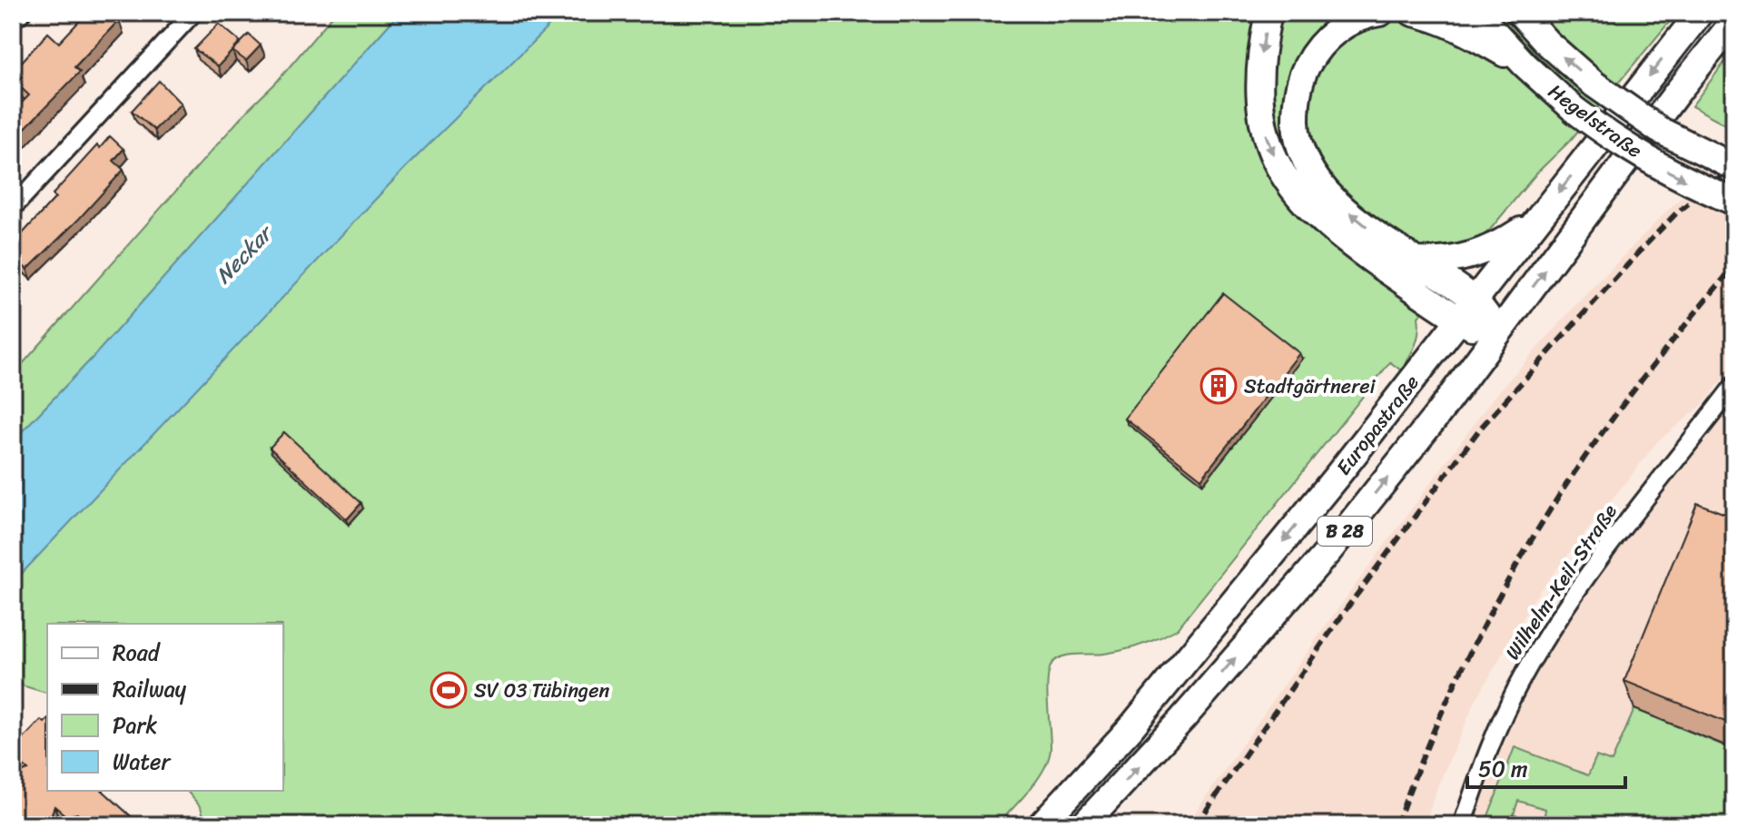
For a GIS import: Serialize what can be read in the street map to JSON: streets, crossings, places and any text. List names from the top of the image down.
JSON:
{
  "streets": {
    "main road": ["Hegelstraße", "Europastraße", "B 28"],
    "street": ["Wilhelm-Keil-Straße"]
  },
  "water": ["Neckar"],
  "places": {
    "building": ["Stadtgärtnerei"],
    "sports": ["SV 03 Tübingen"]
  },
  "legend": [
    "Road",
    "Railway",
    "Park",
    "Water"
  ],
  "scale_bar": "50 m"
}
